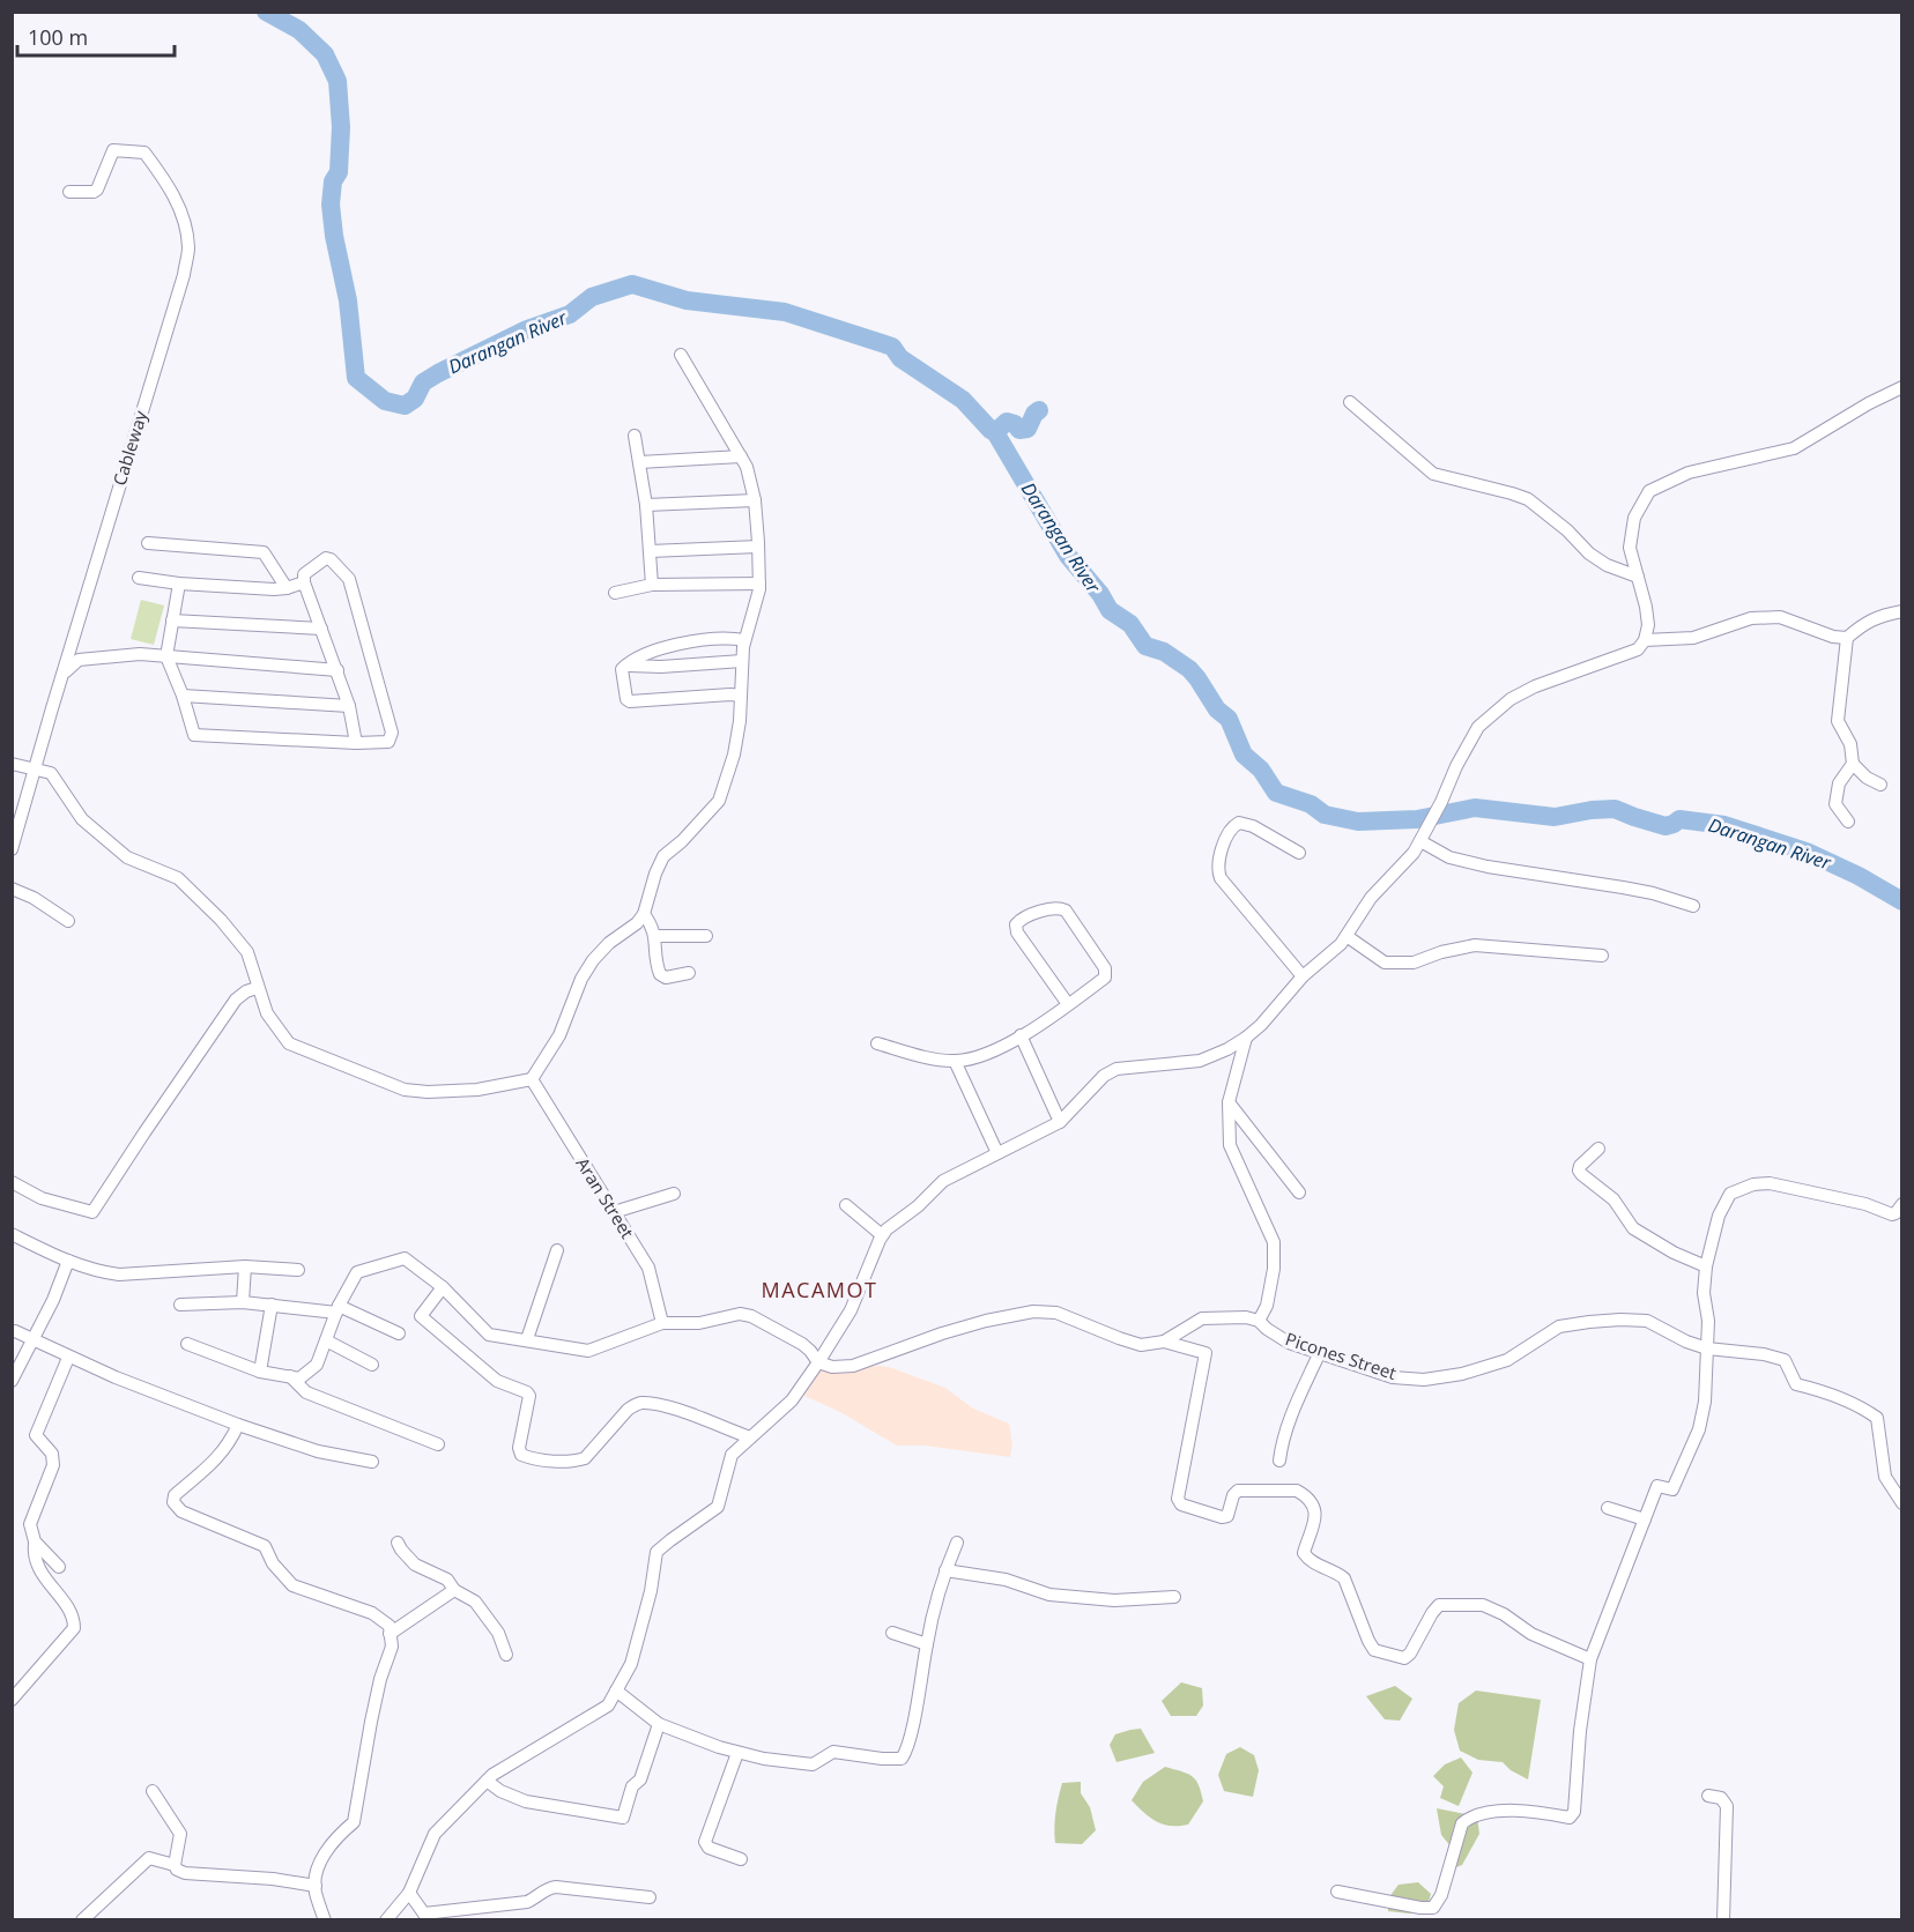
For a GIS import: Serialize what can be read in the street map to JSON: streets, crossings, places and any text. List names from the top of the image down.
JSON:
{
  "streets": {
    "street": ["Cableway", "Aran Street", "Picones Street"]
  },
  "districts": ["MACAMOT"],
  "water": ["Darangan River"],
  "scale_bar": "100 m"
}
